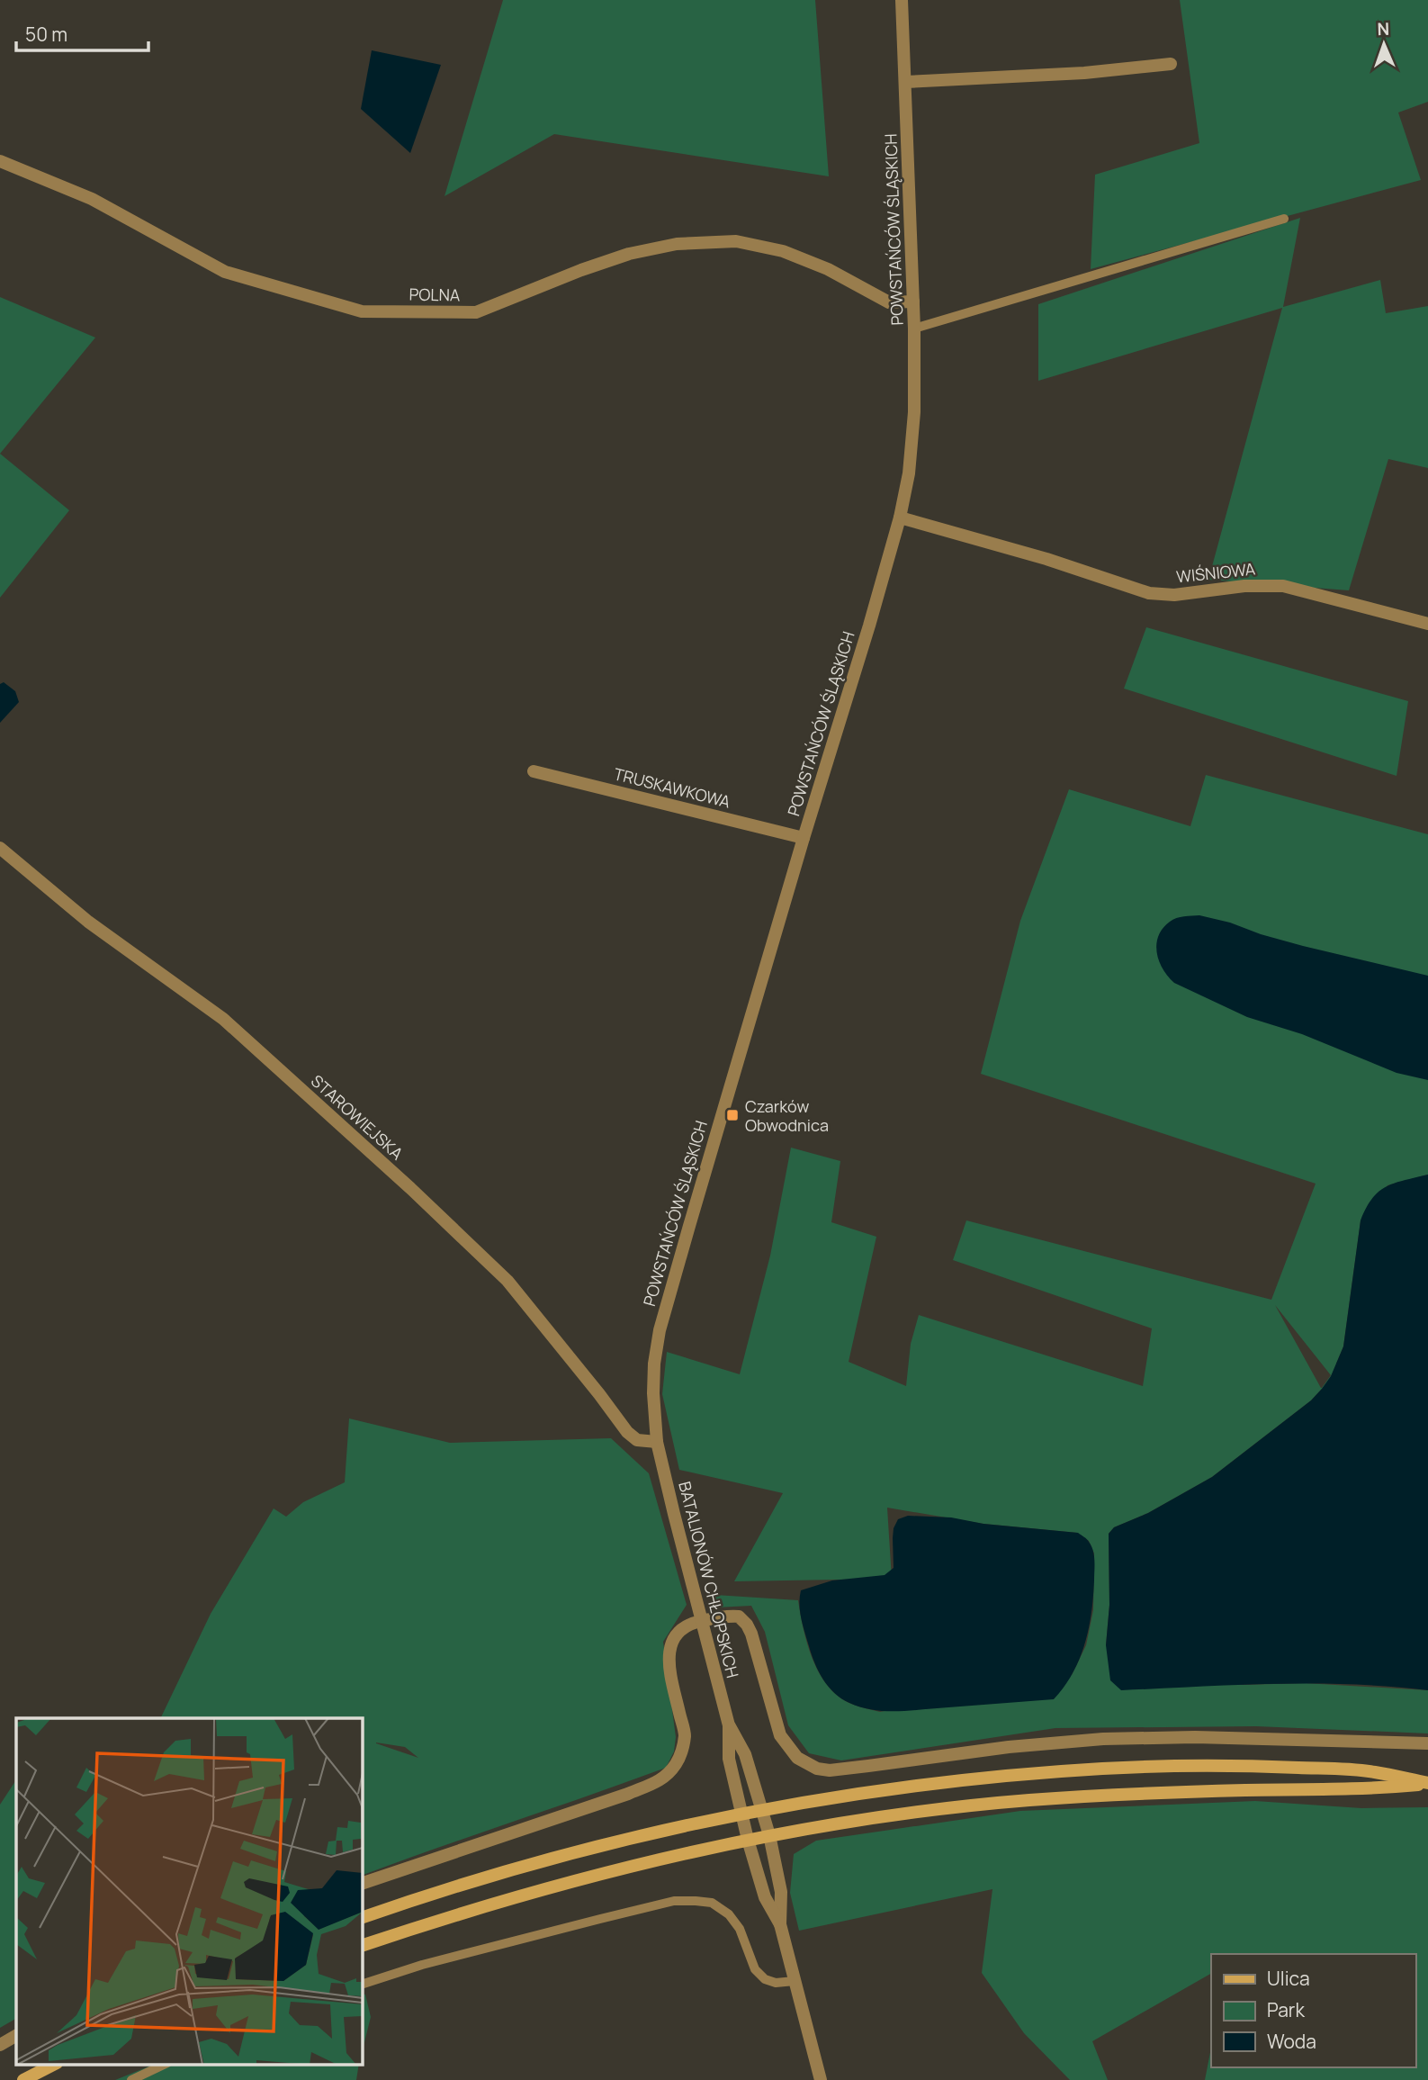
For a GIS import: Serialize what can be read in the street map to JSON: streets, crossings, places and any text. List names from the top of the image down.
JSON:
{
  "streets": {
    "street": [
      "POWSTAŃCÓW ŚLĄSKICH",
      "POLNA",
      "WIŚNIOWA",
      "TRUSKAWKOWA",
      "STAROWIEJSKA",
      "BATALIONÓW CHŁOPSKICH"
    ]
  },
  "crossings": [
    ["POWSTAŃCÓW ŚLĄSKICH", "POLNA"],
    ["POWSTAŃCÓW ŚLĄSKICH", "WIŚNIOWA"],
    ["POWSTAŃCÓW ŚLĄSKICH", "TRUSKAWKOWA"],
    ["POWSTAŃCÓW ŚLĄSKICH", "STAROWIEJSKA"],
    ["POWSTAŃCÓW ŚLĄSKICH", "BATALIONÓW CHŁOPSKICH"],
    ["STAROWIEJSKA", "BATALIONÓW CHŁOPSKICH"]
  ],
  "places": {
    "transit": ["Czarków Obwodnica"]
  },
  "legend": ["Ulica", "Park", "Woda"],
  "scale_bar": "50 m",
  "north": "top"
}
